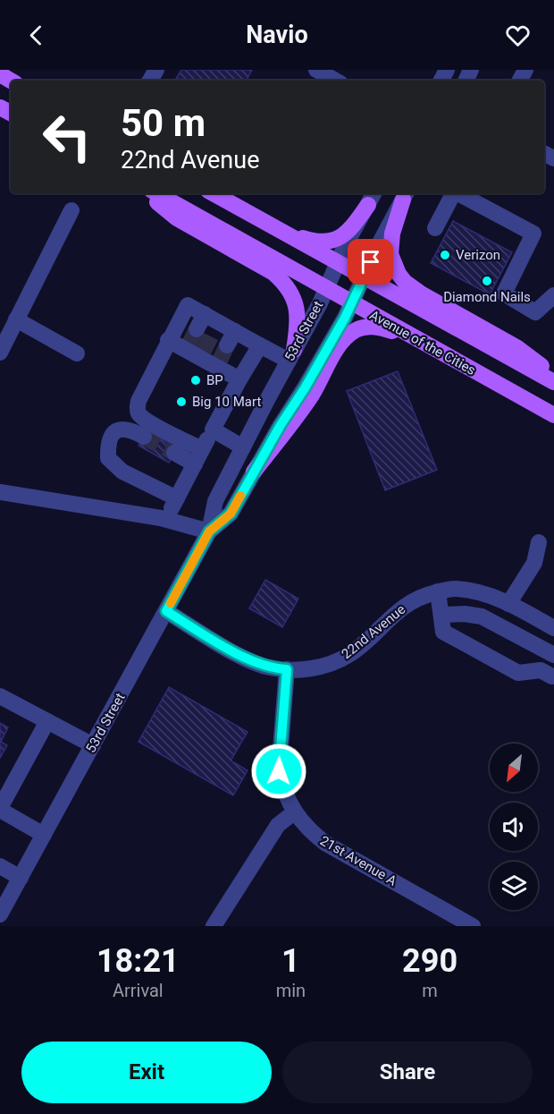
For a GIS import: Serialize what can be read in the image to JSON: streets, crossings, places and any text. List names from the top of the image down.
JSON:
{
  "streets": {
    "main road": ["Avenue of the Cities"],
    "street": ["53rd Street", "22nd Avenue", "21st Avenue A"]
  },
  "crossings": [
    ["53rd Street", "Avenue of the Cities"],
    ["53rd Street", "22nd Avenue"],
    ["22nd Avenue", "21st Avenue A"]
  ],
  "places": [
    "Verizon",
    "Diamond Nails",
    "BP",
    "Big 10 Mart"
  ],
  "north": "bottom left",
  "page": {
    "header": "Navio",
    "turn": ["50 m", "22nd Avenue"],
    "eta": [
      "18:21",
      "Arrival",
      "1",
      "min",
      "290",
      "m"
    ],
    "buttons": ["Exit", "Share"]
  }
}
